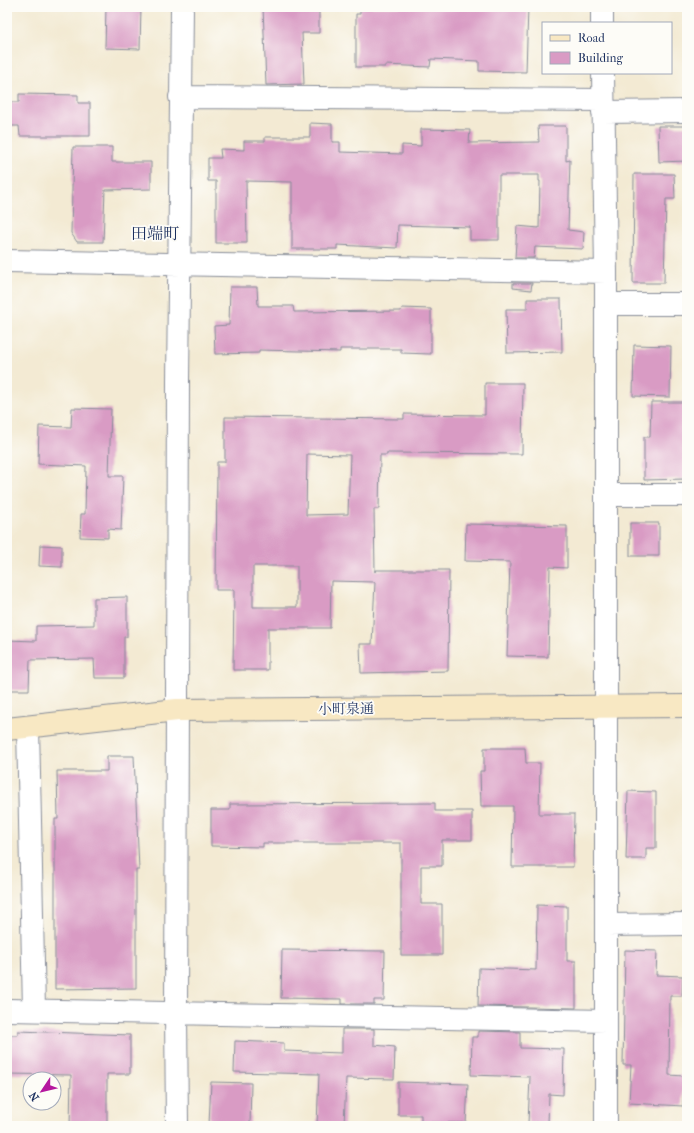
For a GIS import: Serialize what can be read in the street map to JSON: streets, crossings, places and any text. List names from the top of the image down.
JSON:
{
  "streets": {
    "street": ["小町泉通"]
  },
  "districts": ["田端町"],
  "legend": ["Road", "Building"],
  "north": "bottom left"
}
